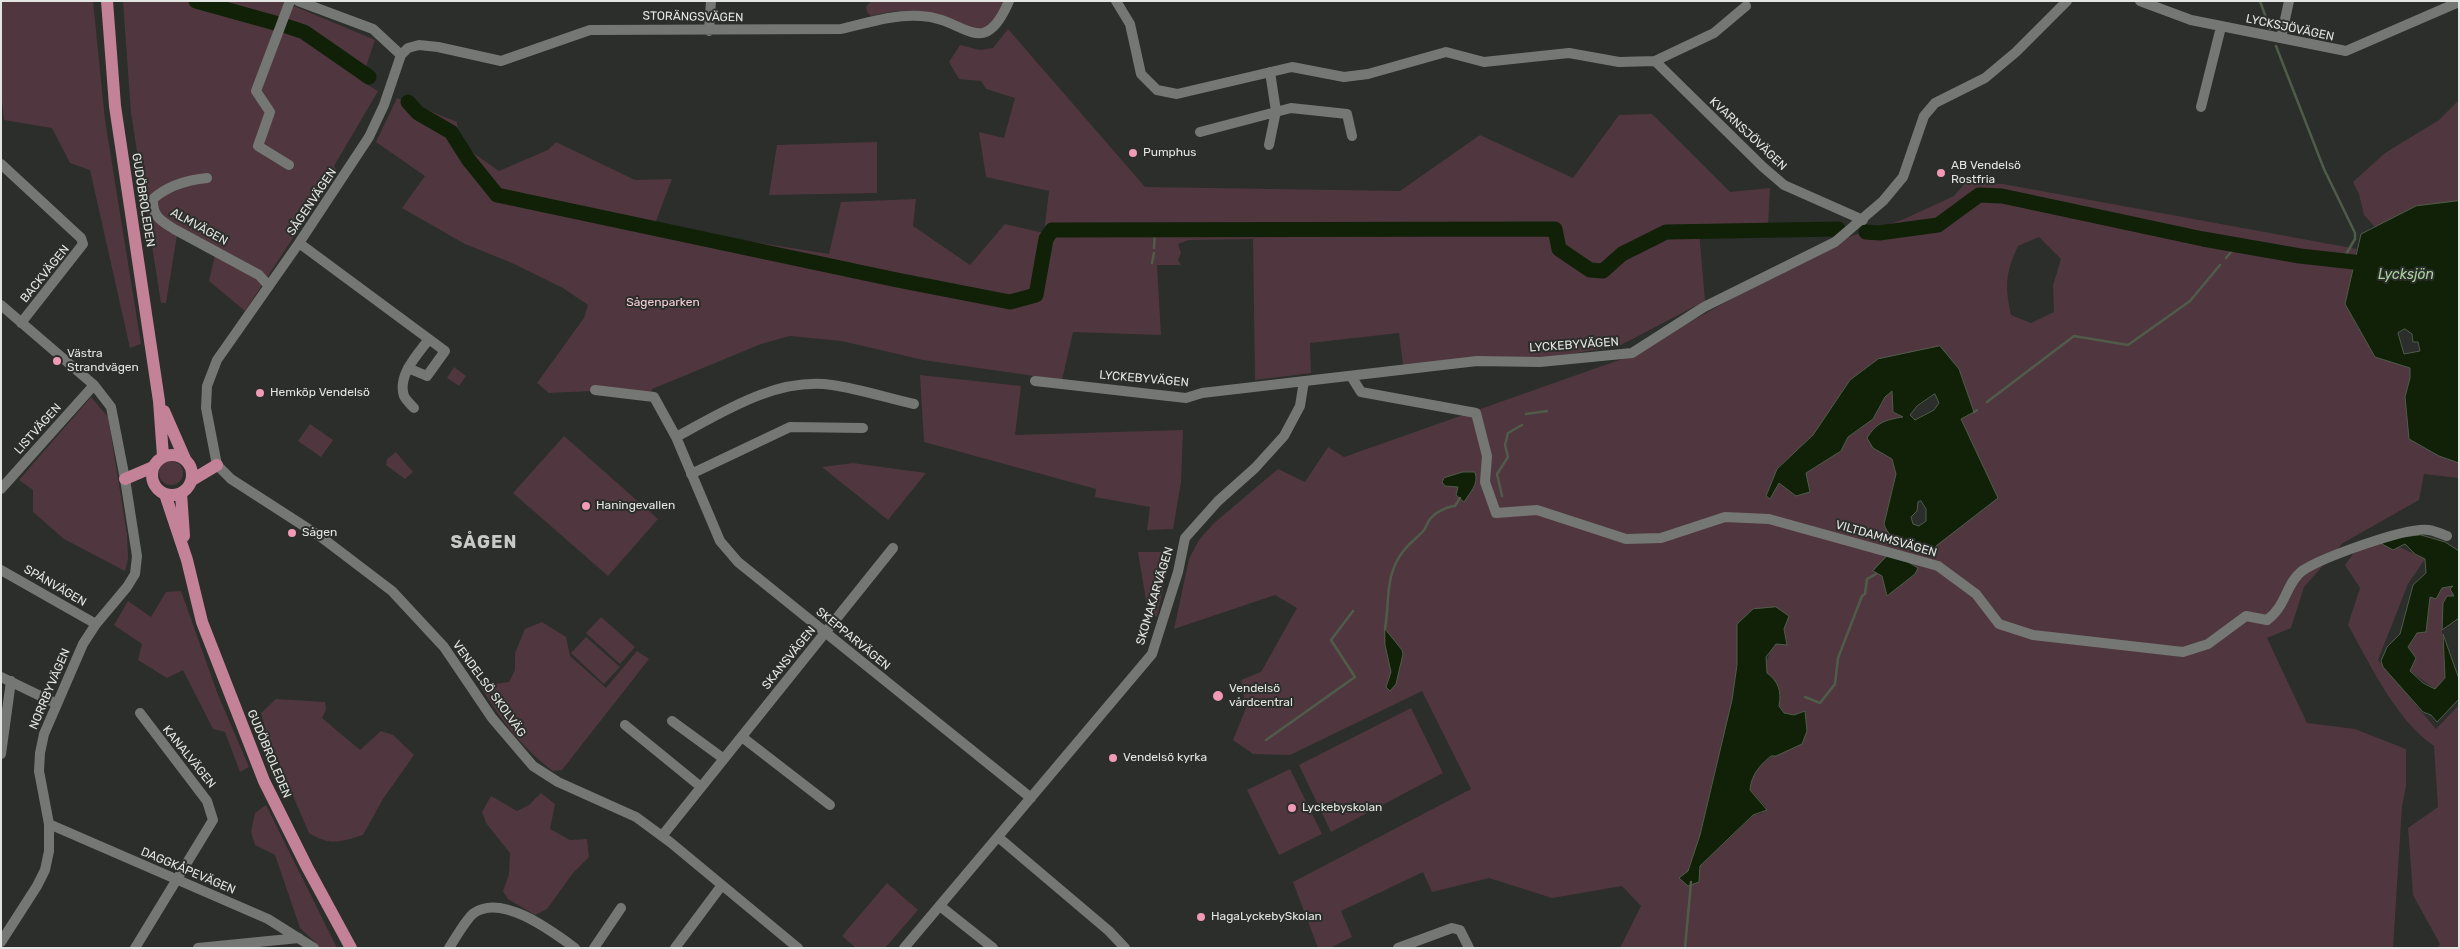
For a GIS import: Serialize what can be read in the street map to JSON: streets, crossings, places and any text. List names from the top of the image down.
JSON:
{
  "streets": {
    "main road": ["GUDÖBROLEDEN"],
    "street": [
      "STORÄNGSVÄGEN",
      "LYCKSJÖVÄGEN",
      "KVARNSJÖVÄGEN",
      "SÅGENVÄGEN",
      "ALMVÄGEN",
      "BACKVÄGEN",
      "LYCKEBYVÄGEN",
      "LISTVÄGEN",
      "VILTDAMMSVÄGEN",
      "SPÅNVÄGEN",
      "SKOMAKARVÄGEN",
      "SKEPPARVÄGEN",
      "SKANSVÄGEN",
      "NORRBYVÄGEN",
      "VENDELSÖ SKOLVÄG",
      "KANALVÄGEN",
      "DAGGKÅPEVÄGEN"
    ]
  },
  "crossings": [
    ["STORÄNGSVÄGEN", "SÅGENVÄGEN"],
    ["KVARNSJÖVÄGEN", "LYCKEBYVÄGEN"],
    ["SÅGENVÄGEN", "ALMVÄGEN"],
    ["SÅGENVÄGEN", "VENDELSÖ SKOLVÄG"],
    ["BACKVÄGEN", "NORRBYVÄGEN"],
    ["LYCKEBYVÄGEN", "VILTDAMMSVÄGEN"],
    ["LYCKEBYVÄGEN", "SKOMAKARVÄGEN"],
    ["LISTVÄGEN", "NORRBYVÄGEN"],
    ["SPÅNVÄGEN", "NORRBYVÄGEN"],
    ["SKOMAKARVÄGEN", "SKEPPARVÄGEN"],
    ["SKEPPARVÄGEN", "SKANSVÄGEN"],
    ["SKANSVÄGEN", "VENDELSÖ SKOLVÄG"],
    ["NORRBYVÄGEN", "DAGGKÅPEVÄGEN"],
    ["KANALVÄGEN", "DAGGKÅPEVÄGEN"]
  ],
  "districts": ["SÅGEN"],
  "water": ["Lycksjön"],
  "parks": ["Sågenparken"],
  "places": [
    "Pumphus",
    "AB Vendelsö Rostfria",
    "Västra Strandvägen",
    "Hemköp Vendelsö",
    "Haningevallen",
    "Sågen",
    "Vendelsö vårdcentral",
    "Vendelsö kyrka",
    "Lyckebyskolan",
    "HagaLyckebySkolan"
  ]
}
